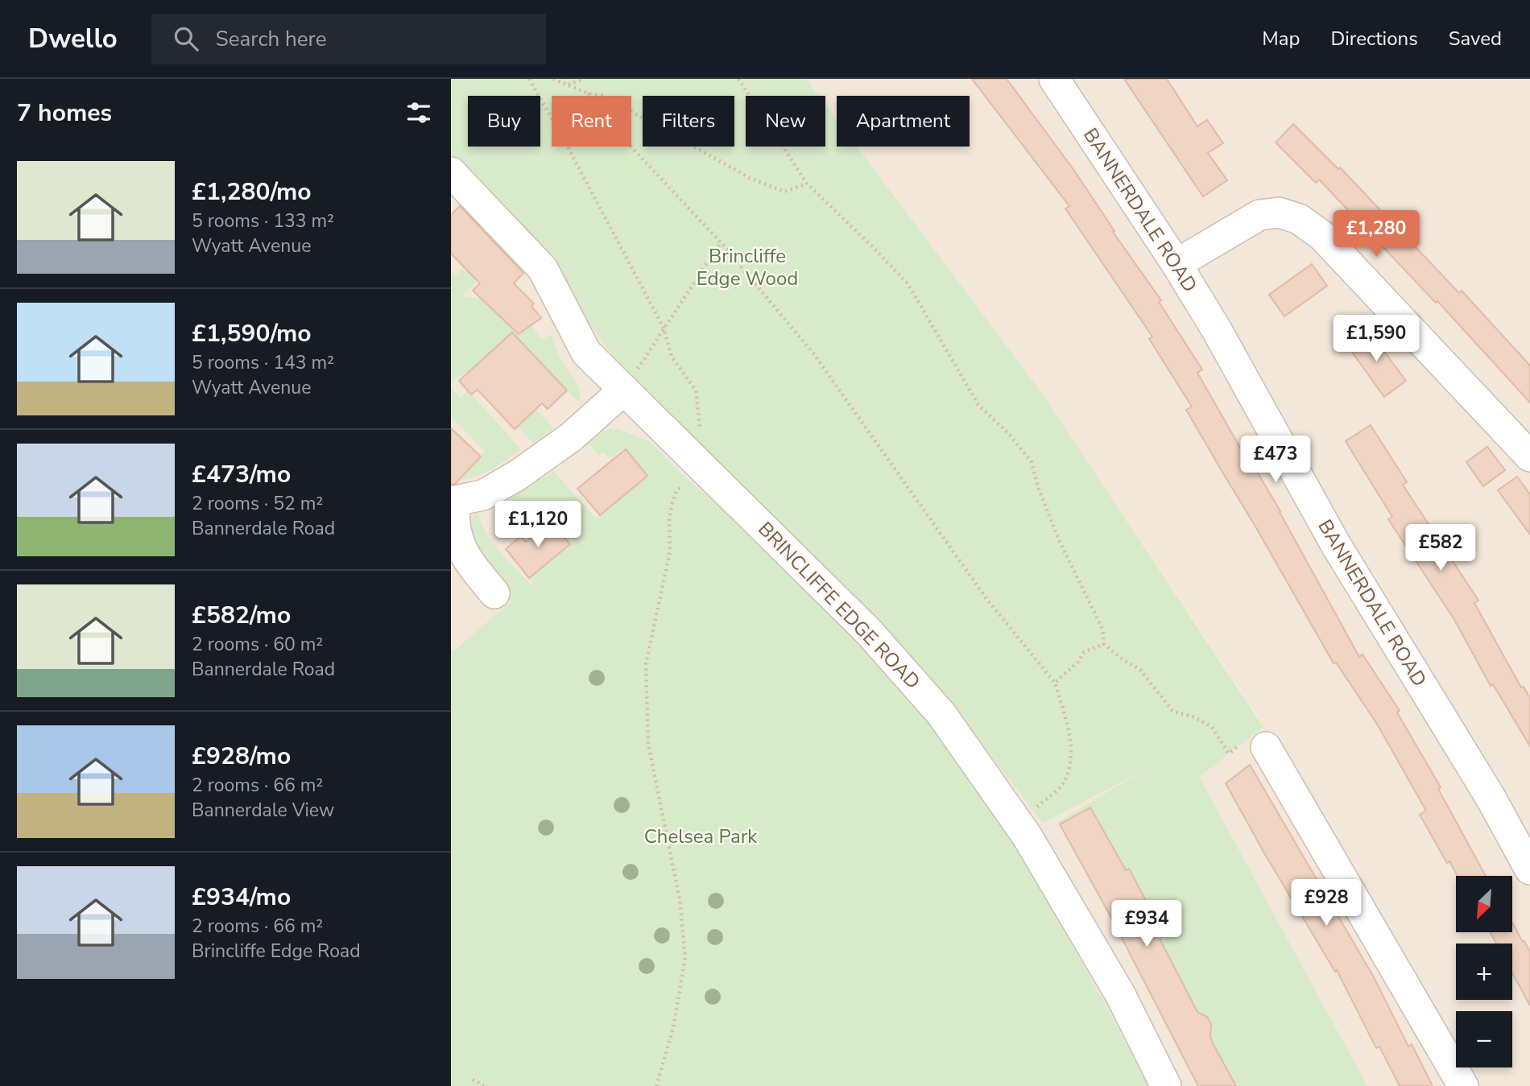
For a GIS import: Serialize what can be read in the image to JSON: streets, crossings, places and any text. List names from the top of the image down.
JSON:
{
  "streets": {
    "street": ["BANNERDALE ROAD", "BRINCLIFFE EDGE ROAD"]
  },
  "parks": ["Brincliffe Edge Wood", "Chelsea Park"],
  "north": "bottom left",
  "page": {
    "header": "Dwello",
    "search": "Search here",
    "nav": ["Map", "Directions", "Saved"],
    "heading": "7 homes",
    "chip": [
      "Buy",
      "Rent",
      "Filters",
      "New",
      "Apartment"
    ],
    "list": [
      {
        "name": "£1,280/mo",
        "note": "5 rooms · 133 m² · Wyatt Avenue"
      },
      {
        "name": "£1,590/mo",
        "note": "5 rooms · 143 m² · Wyatt Avenue"
      },
      {
        "name": "£473/mo",
        "note": "2 rooms · 52 m² · Bannerdale Road"
      },
      {
        "name": "£582/mo",
        "note": "2 rooms · 60 m² · Bannerdale Road"
      },
      {
        "name": "£928/mo",
        "note": "2 rooms · 66 m² · Bannerdale View"
      },
      {
        "name": "£934/mo",
        "note": "2 rooms · 66 m² · Brincliffe Edge Road"
      }
    ],
    "price": [
      "£1,280",
      "£1,590",
      "£473",
      "£1,120",
      "£582",
      "£928",
      "£934"
    ],
    "map_buttons": ["+", "−"]
  }
}
